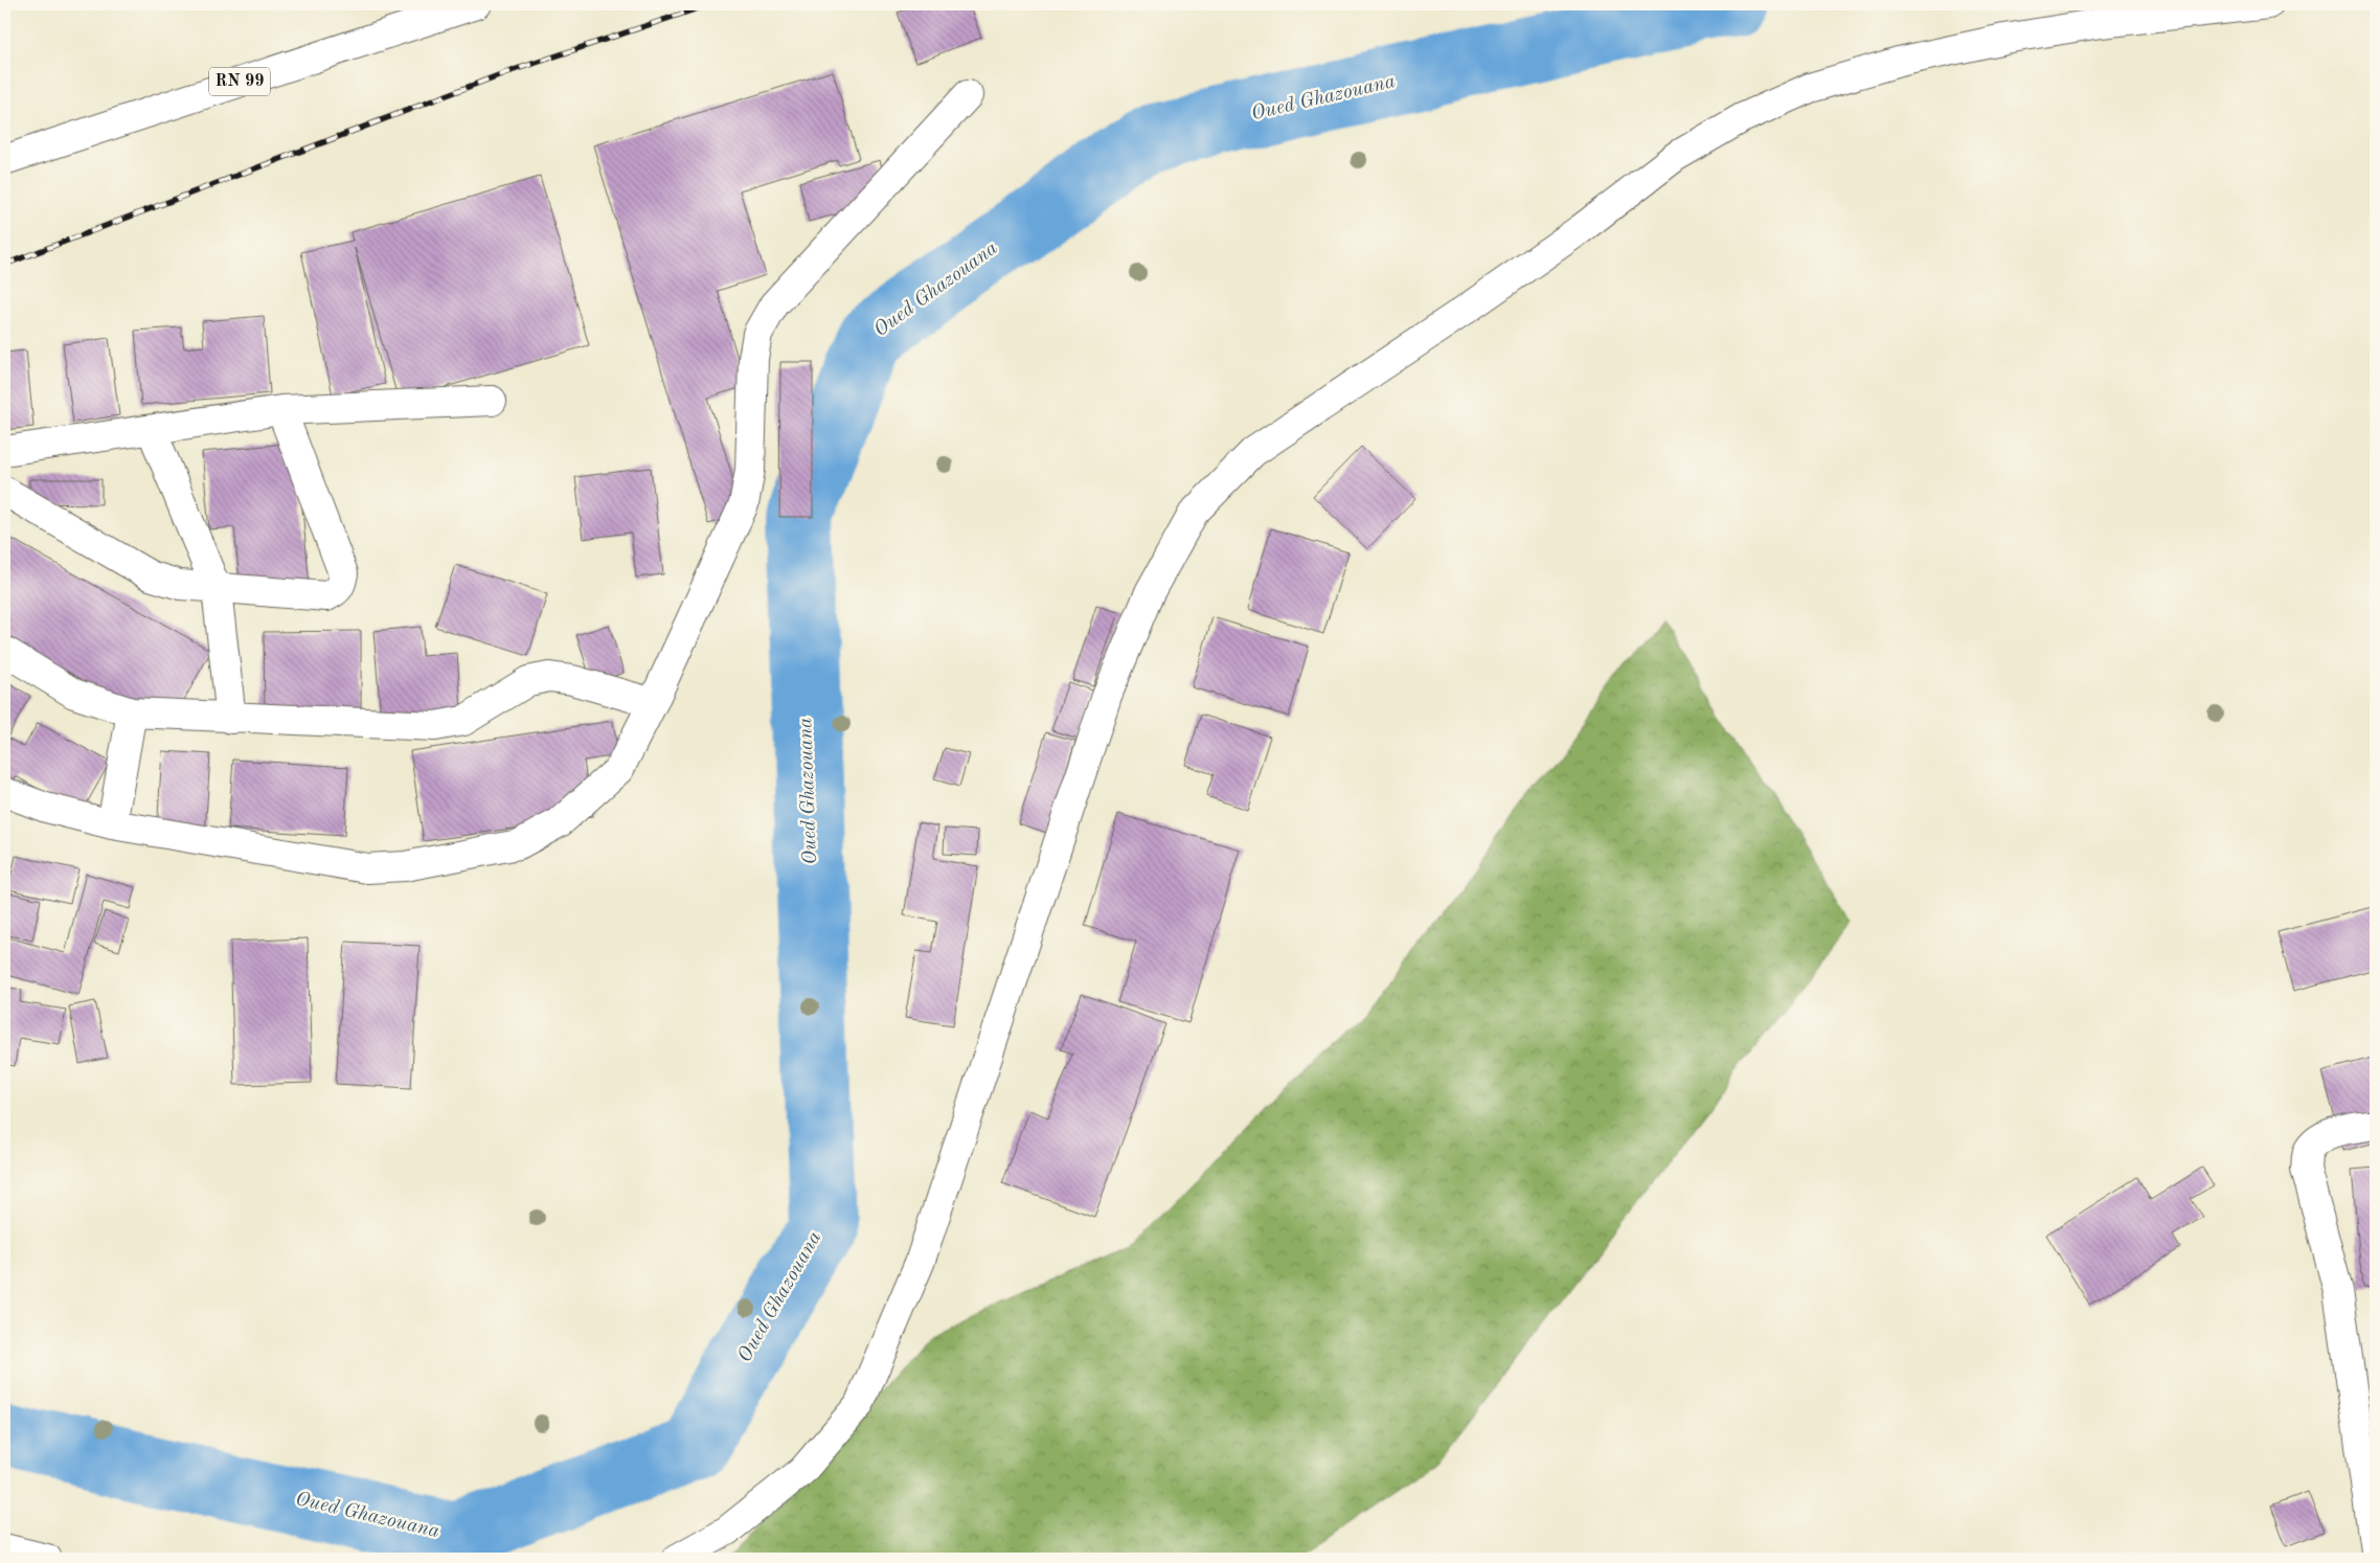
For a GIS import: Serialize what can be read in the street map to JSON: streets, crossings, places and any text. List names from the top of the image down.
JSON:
{
  "streets": {
    "street": ["RN 99"]
  },
  "water": ["Oued Ghazouana"]
}
